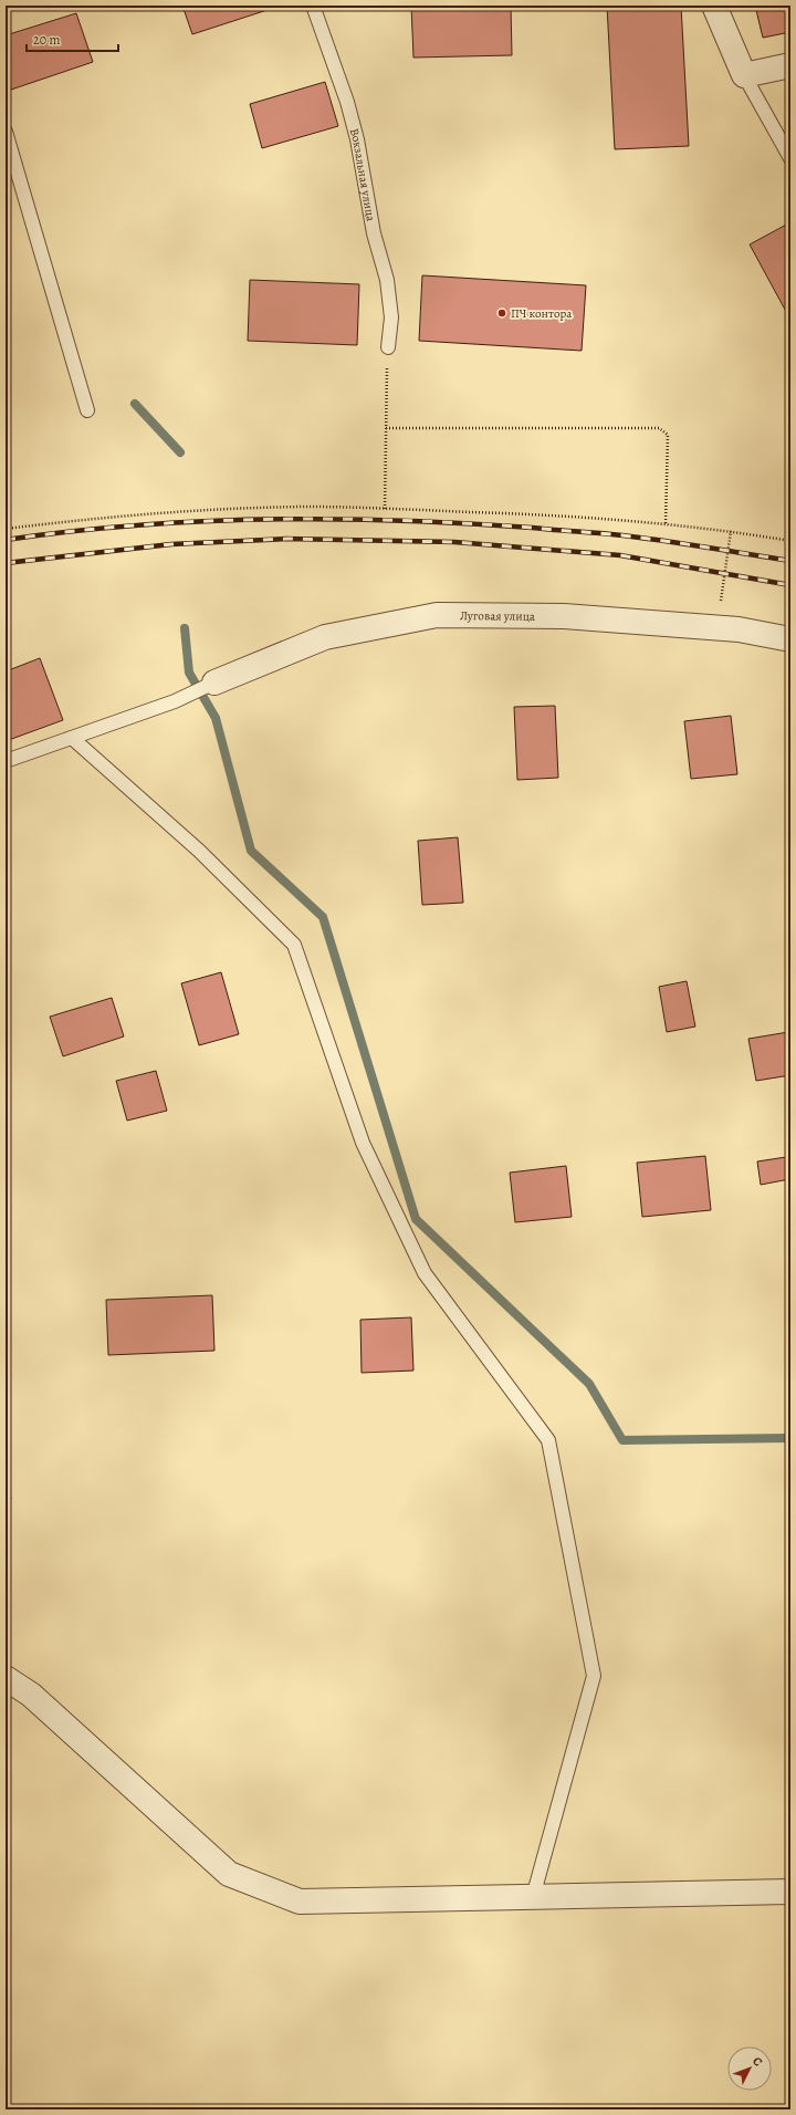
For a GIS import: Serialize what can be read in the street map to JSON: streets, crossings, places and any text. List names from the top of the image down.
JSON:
{
  "streets": {
    "street": ["Луговая улица"],
    "lane": ["Вокзальная улица"]
  },
  "places": ["ПЧ контора"],
  "scale_bar": "20 m",
  "north": "top right"
}
